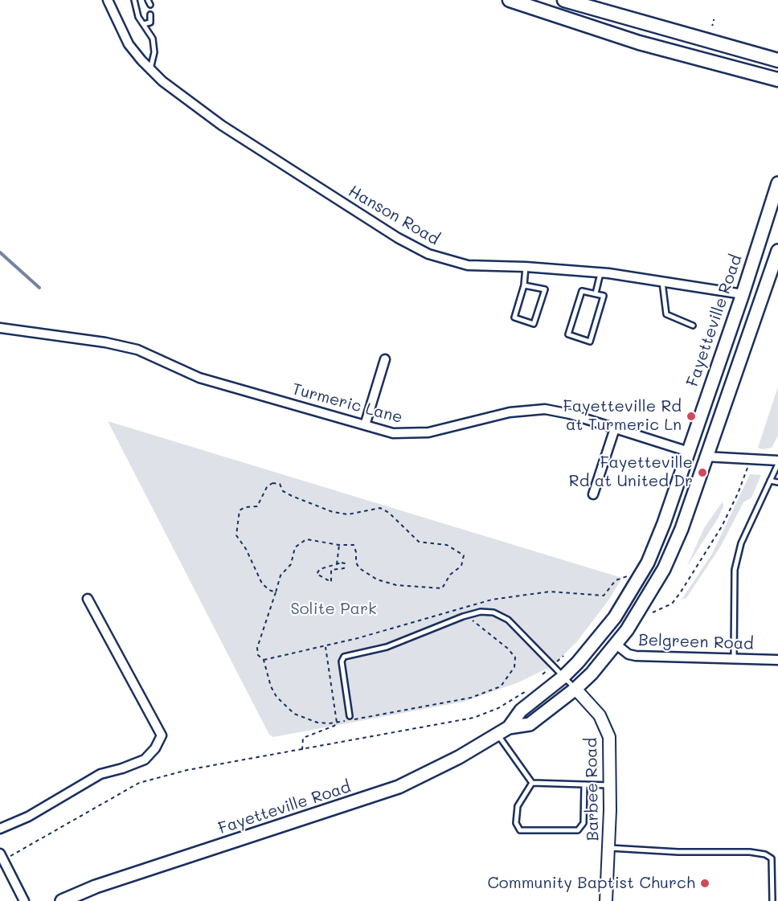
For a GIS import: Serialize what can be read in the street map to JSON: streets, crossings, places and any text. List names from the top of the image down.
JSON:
{
  "streets": {
    "main road": ["Fayetteville Road"],
    "street": [
      "Hanson Road",
      "Turmeric Lane",
      "Belgreen Road",
      "Barbee Road"
    ]
  },
  "crossings": [
    ["Hanson Road", "Fayetteville Road"],
    ["Fayetteville Road", "Turmeric Lane"],
    ["Fayetteville Road", "Belgreen Road"],
    ["Fayetteville Road", "Barbee Road"]
  ],
  "parks": ["Solite Park"],
  "places": ["Fayetteville Rd at Turmeric Ln", "Fayetteville Rd at United Dr", "Community Baptist Church"]
}
